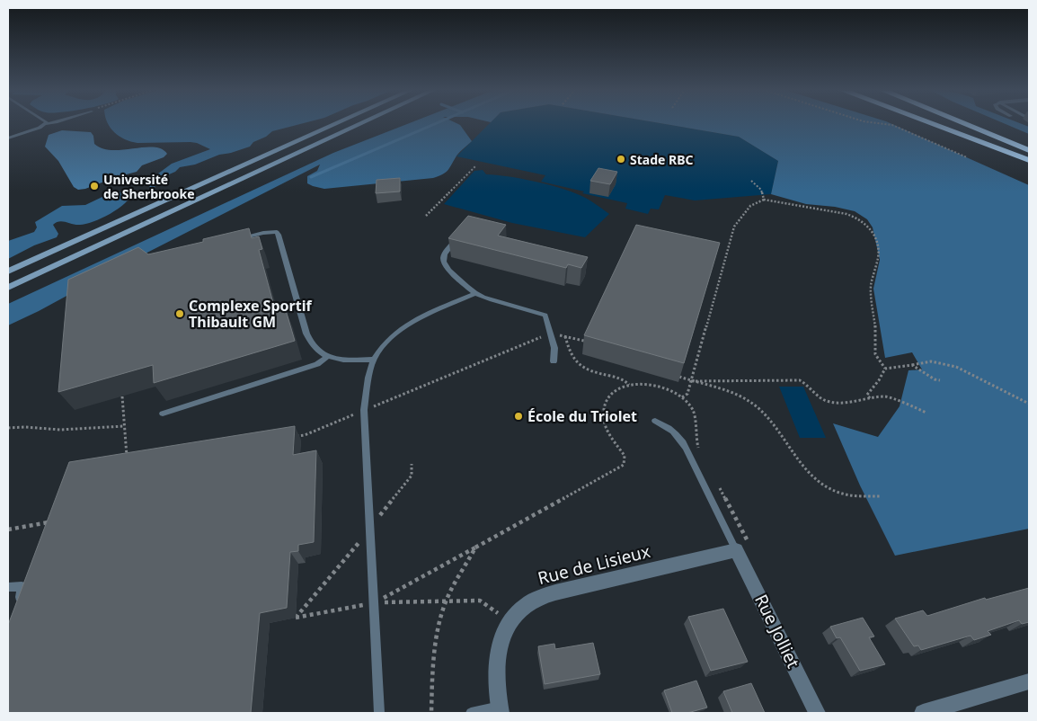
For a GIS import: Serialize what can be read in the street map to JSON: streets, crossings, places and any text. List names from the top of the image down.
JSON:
{
  "streets": {
    "street": ["Rue de Lisieux", "Rue Jolliet"]
  },
  "crossings": [
    ["Rue de Lisieux", "Rue Jolliet"]
  ],
  "places": [
    "Stade RBC",
    "Université de Sherbrooke",
    "Complexe Sportif Thibault GM",
    "École du Triolet"
  ]
}
